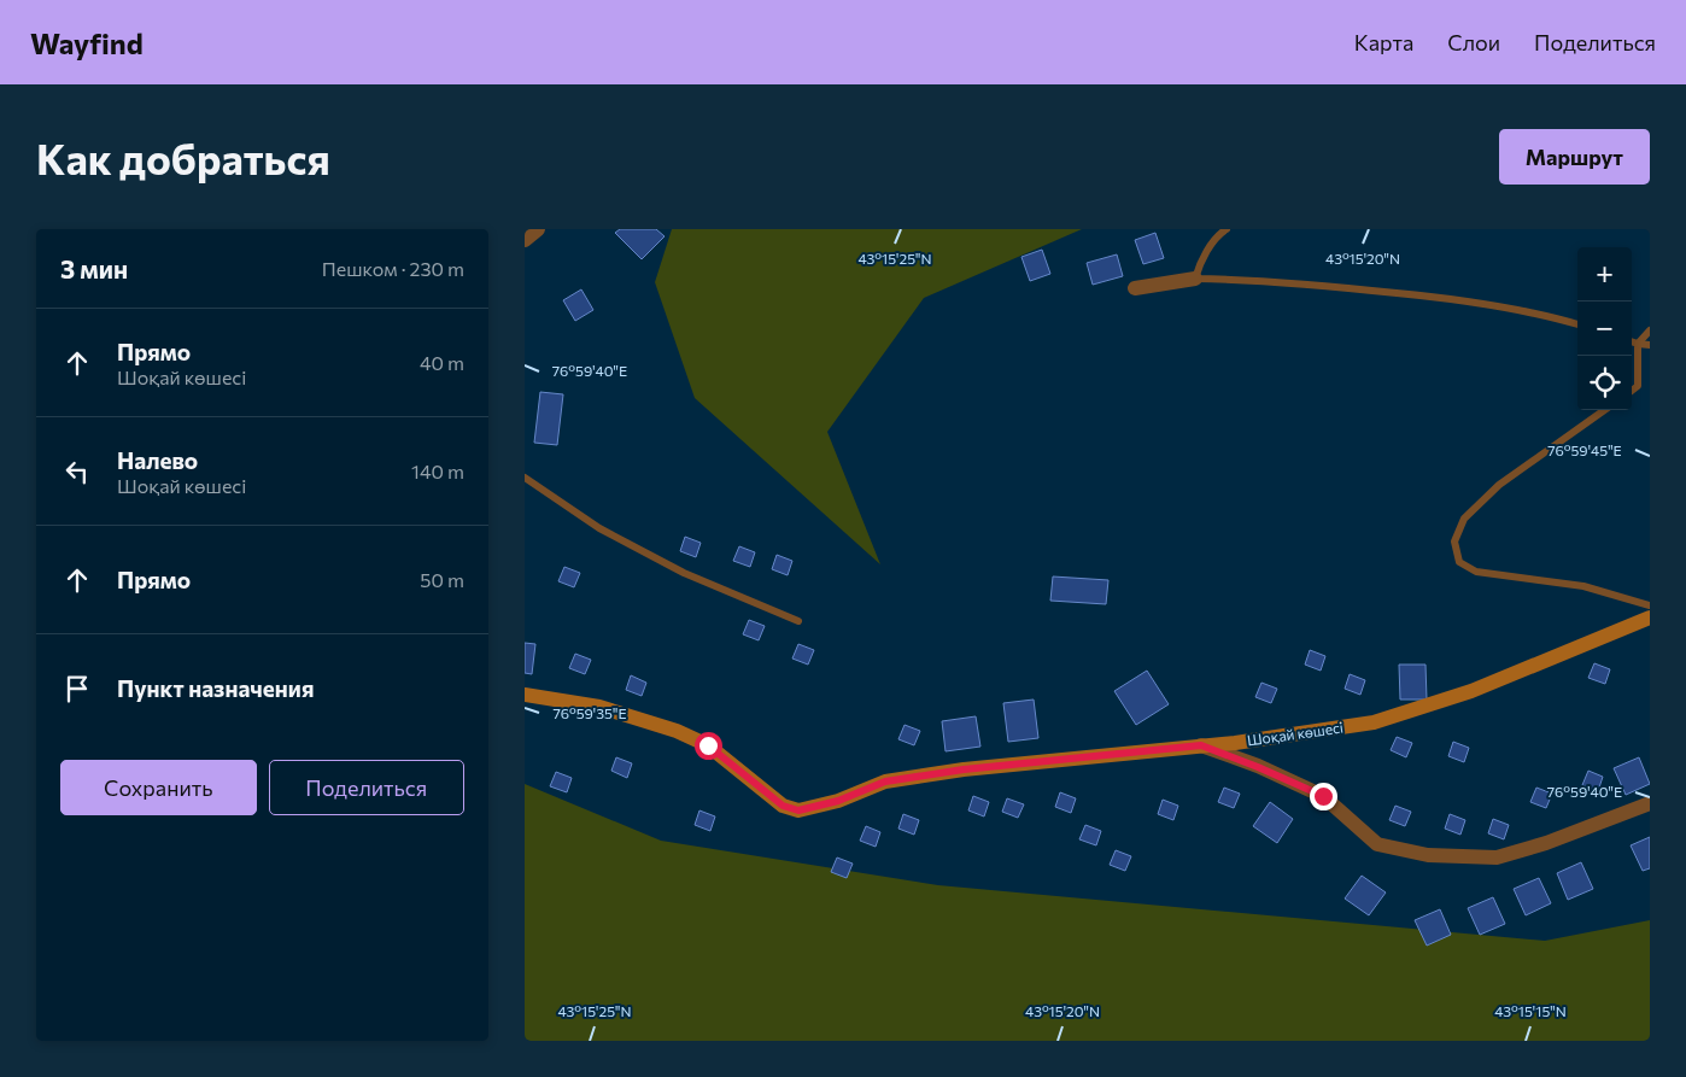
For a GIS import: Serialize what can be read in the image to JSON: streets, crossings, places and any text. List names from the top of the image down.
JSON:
{
  "streets": {
    "street": ["Шоқай көшесі"]
  },
  "page": {
    "header": "Wayfind",
    "nav": ["Карта", "Слои", "Поделиться"],
    "buttons": [
      "Маршрут",
      ["Сохранить", "Поделиться"]
    ],
    "title": "Как добраться",
    "heading": ["3 мин", "Пешком · 230 m"],
    "map_buttons": ["+", "−"],
    "list": [
      ["Прямо", "Шоқай көшесі", "40 m"],
      ["Налево", "Шоқай көшесі", "140 m"],
      ["Прямо", "50 m"],
      "Пункт назначения"
    ]
  },
  "coordinates": [
    "43°15'25\"N",
    "43°15'20\"N",
    "76°59'40\"E",
    "76°59'45\"E",
    "76°59'35\"E",
    "43°15'15\"N"
  ]
}
